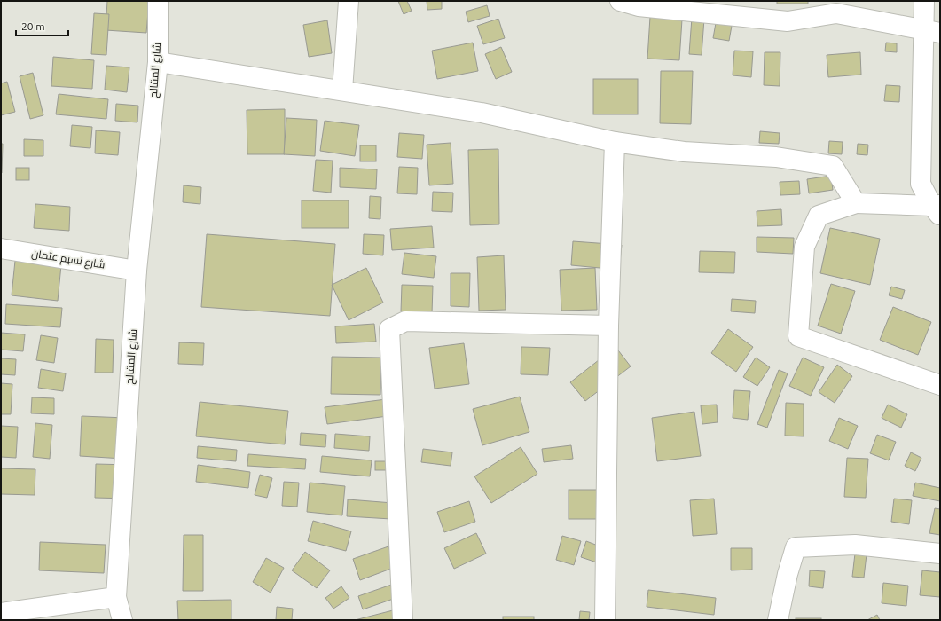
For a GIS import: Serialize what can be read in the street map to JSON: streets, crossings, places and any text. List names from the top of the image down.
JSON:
{
  "streets": {
    "street": ["شارع المقالح", "شارع نسيم عثمان"]
  },
  "crossings": [
    ["شارع المقالح", "شارع نسيم عثمان"]
  ],
  "scale_bar": "20 m"
}
